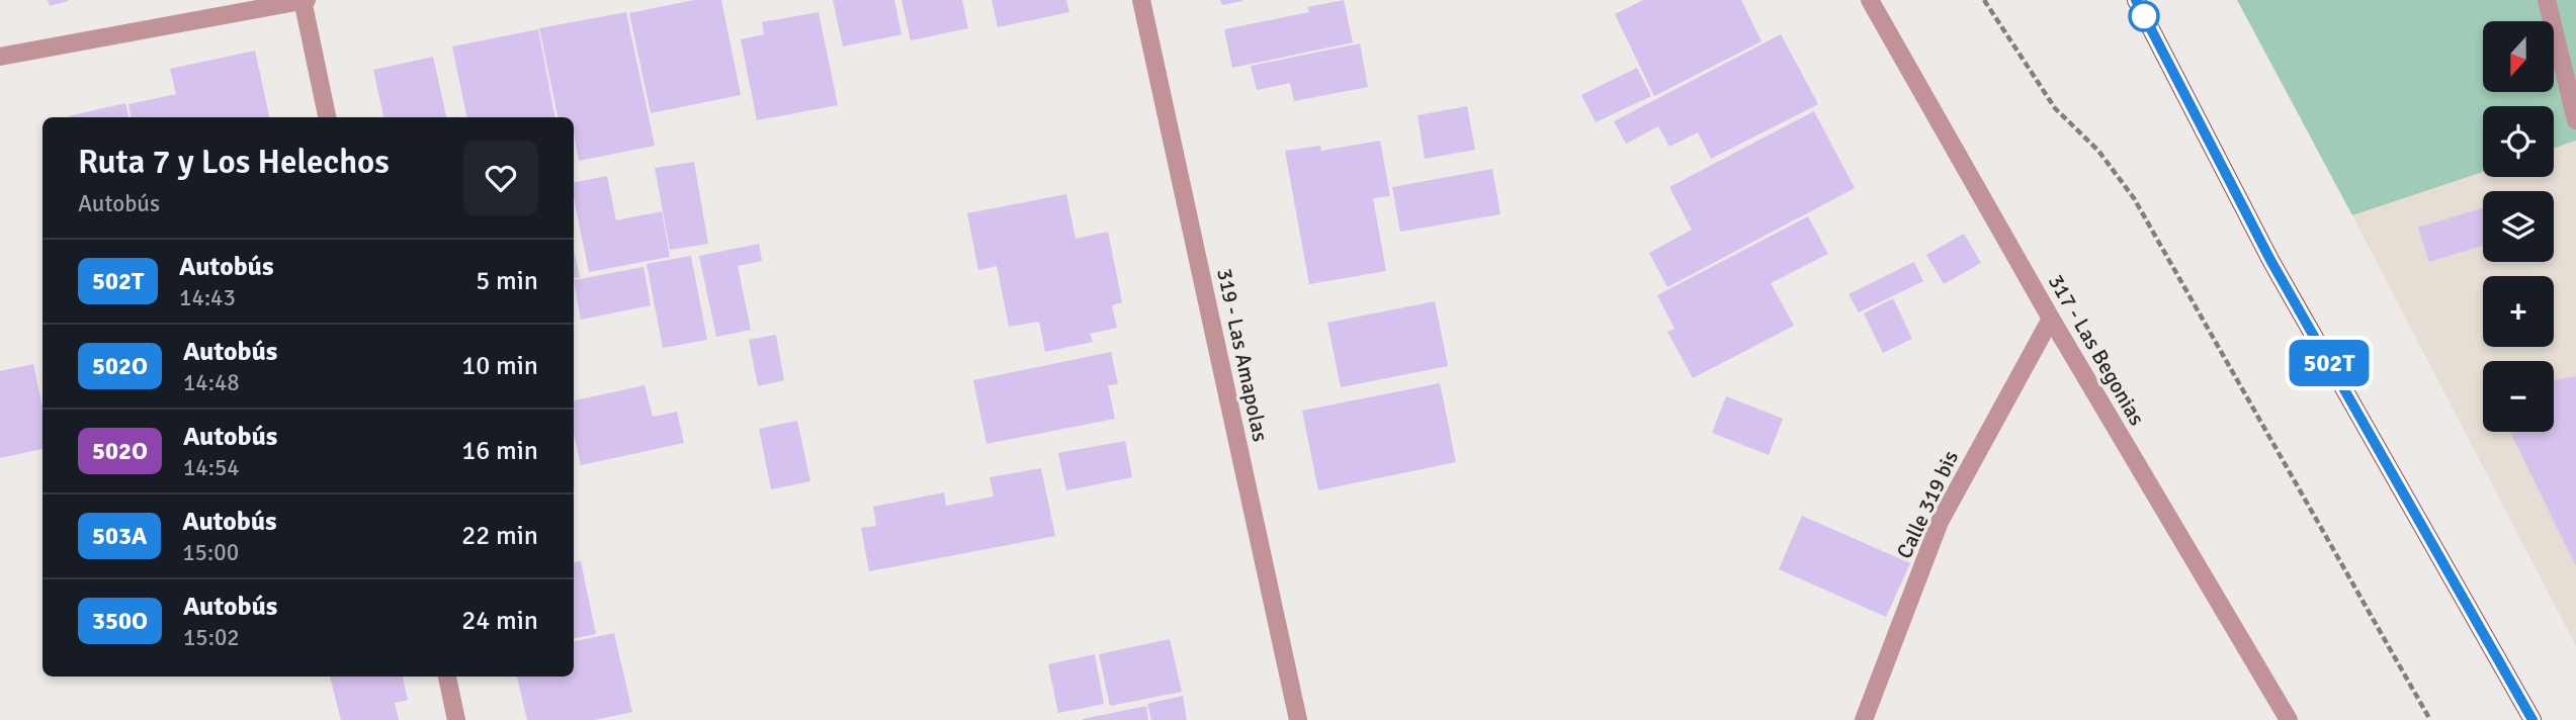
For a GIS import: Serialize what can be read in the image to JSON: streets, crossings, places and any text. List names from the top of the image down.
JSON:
{
  "streets": {
    "street": ["317 - Las Begonias", "319 - Las Amapolas", "Calle 319 bis"]
  },
  "crossings": [
    ["317 - Las Begonias", "Calle 319 bis"]
  ],
  "lines": ["bus line 502T"],
  "north": "bottom",
  "page": {
    "on_map": "502T",
    "map_buttons": ["+", "−"],
    "heading": ["Ruta 7 y Los Helechos", "Autobús"],
    "list": [
      {
        "mark": "502T",
        "name": "Autobús",
        "note": "14:43",
        "value": "5 min"
      },
      {
        "mark": "502O",
        "name": "Autobús",
        "note": "14:48",
        "value": "10 min"
      },
      {
        "mark": "502O",
        "name": "Autobús",
        "note": "14:54",
        "value": "16 min"
      },
      {
        "mark": "503A",
        "name": "Autobús",
        "note": "15:00",
        "value": "22 min"
      },
      {
        "mark": "350O",
        "name": "Autobús",
        "note": "15:02",
        "value": "24 min"
      }
    ]
  }
}
